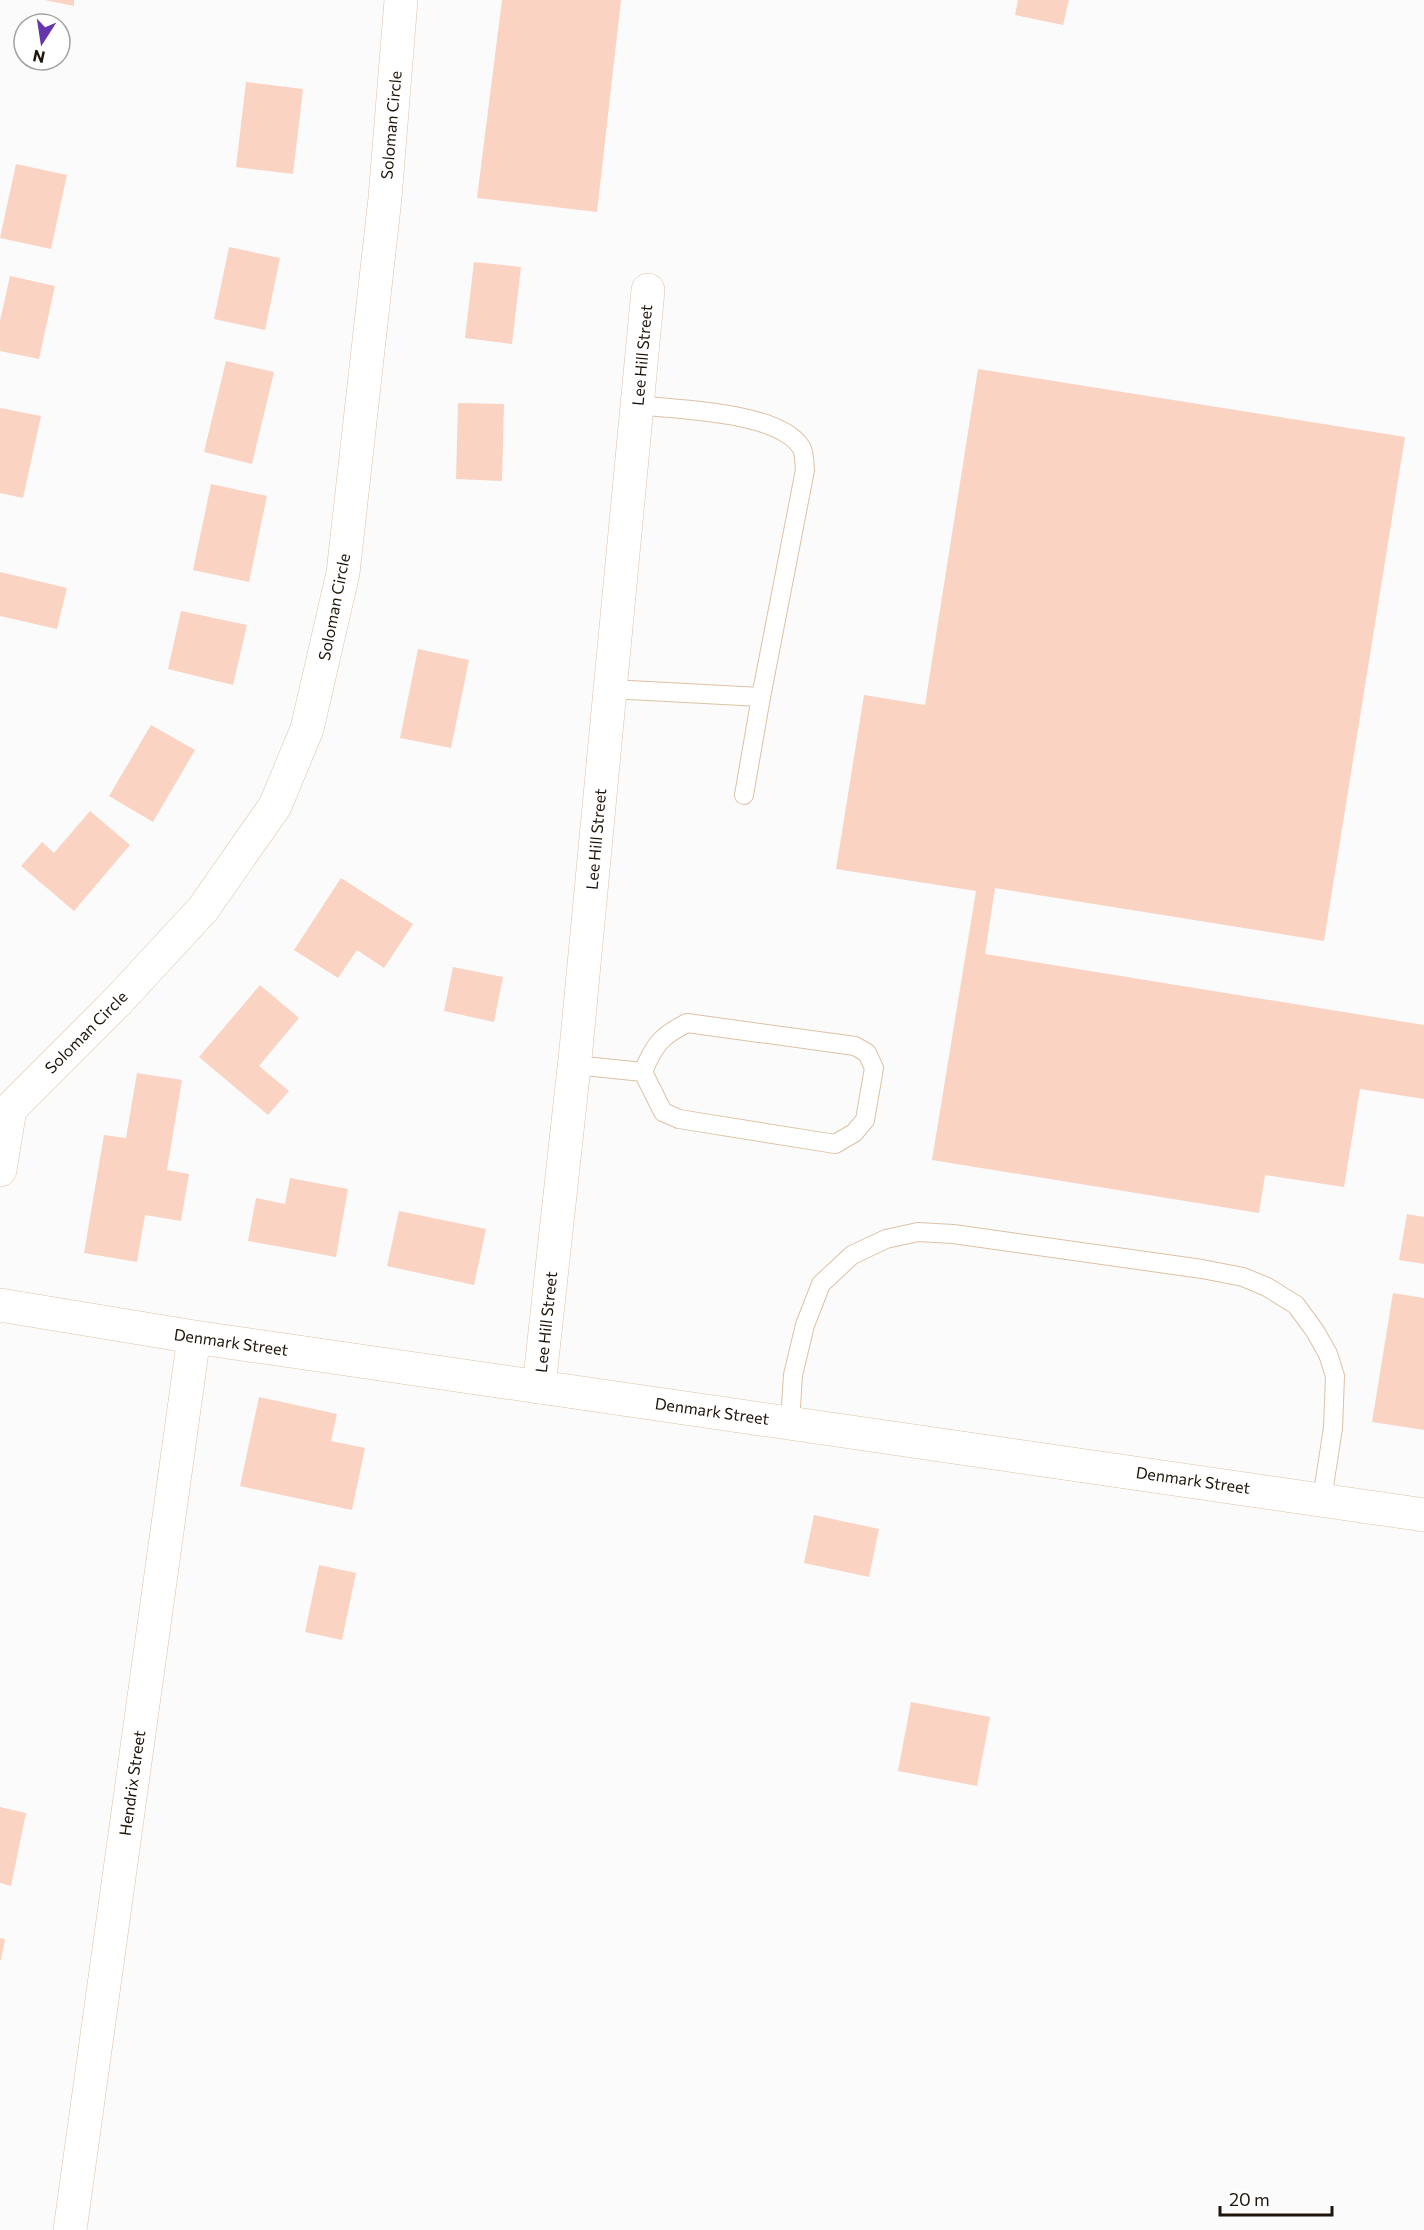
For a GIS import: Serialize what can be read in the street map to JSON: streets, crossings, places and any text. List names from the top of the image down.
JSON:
{
  "streets": {
    "street": [
      "Soloman Circle",
      "Lee Hill Street",
      "Denmark Street",
      "Hendrix Street"
    ]
  },
  "crossings": [
    ["Lee Hill Street", "Denmark Street"],
    ["Denmark Street", "Hendrix Street"]
  ],
  "scale_bar": "20 m",
  "north": "bottom"
}
